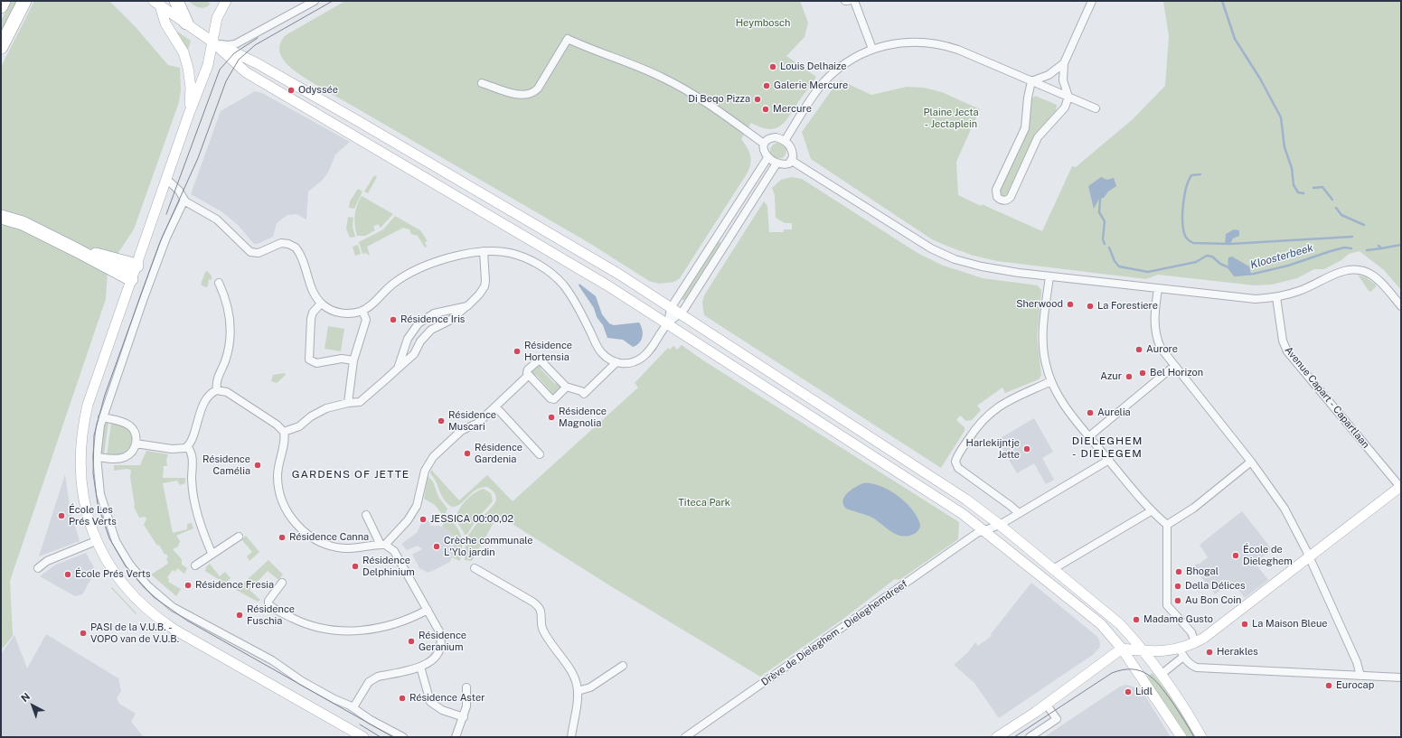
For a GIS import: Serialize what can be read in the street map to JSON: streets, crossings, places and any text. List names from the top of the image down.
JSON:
{
  "streets": {
    "street": ["Avenue Capart - Capartlaan", "Drève de Dieleghem - Dieleghemdreef"]
  },
  "districts": ["DIELEGHEM - DIELEGEM", "GARDENS OF JETTE"],
  "water": ["Kloosterbeek"],
  "parks": ["Heymbosch", "Plaine Jecta - Jectaplein", "Titeca Park"],
  "places": [
    "Louis Delhaize",
    "Galerie Mercure",
    "Odyssée",
    "Di Beqo Pizza",
    "Mercure",
    "Sherwood",
    "La Forestiere",
    "Résidence Iris",
    "Aurore",
    "Résidence Hortensia",
    "Bel Horizon",
    "Azur",
    "Aurelia",
    "Résidence Magnolia",
    "Résidence Muscari",
    "Harlekijntje Jette",
    "Résidence Gardenia",
    "Résidence Camélia",
    "École Les Prés Verts",
    "JESSICA 00:00,02",
    "Résidence Canna",
    "Crèche communale L'Ylo jardin",
    "École de Dieleghem",
    "Résidence Delphinium",
    "Bhogal",
    "École Prés Verts",
    "Résidence Fresia",
    "Della Délices",
    "Au Bon Coin",
    "Résidence Fuschia",
    "Madame Gusto",
    "La Maison Bleue",
    "PASI de la V.U.B. - VOPO van de V.U.B.",
    "Résidence Geranium",
    "Herakles",
    "Eurocap",
    "Lidl",
    "Résidence Aster"
  ],
  "north": "top left"
}
